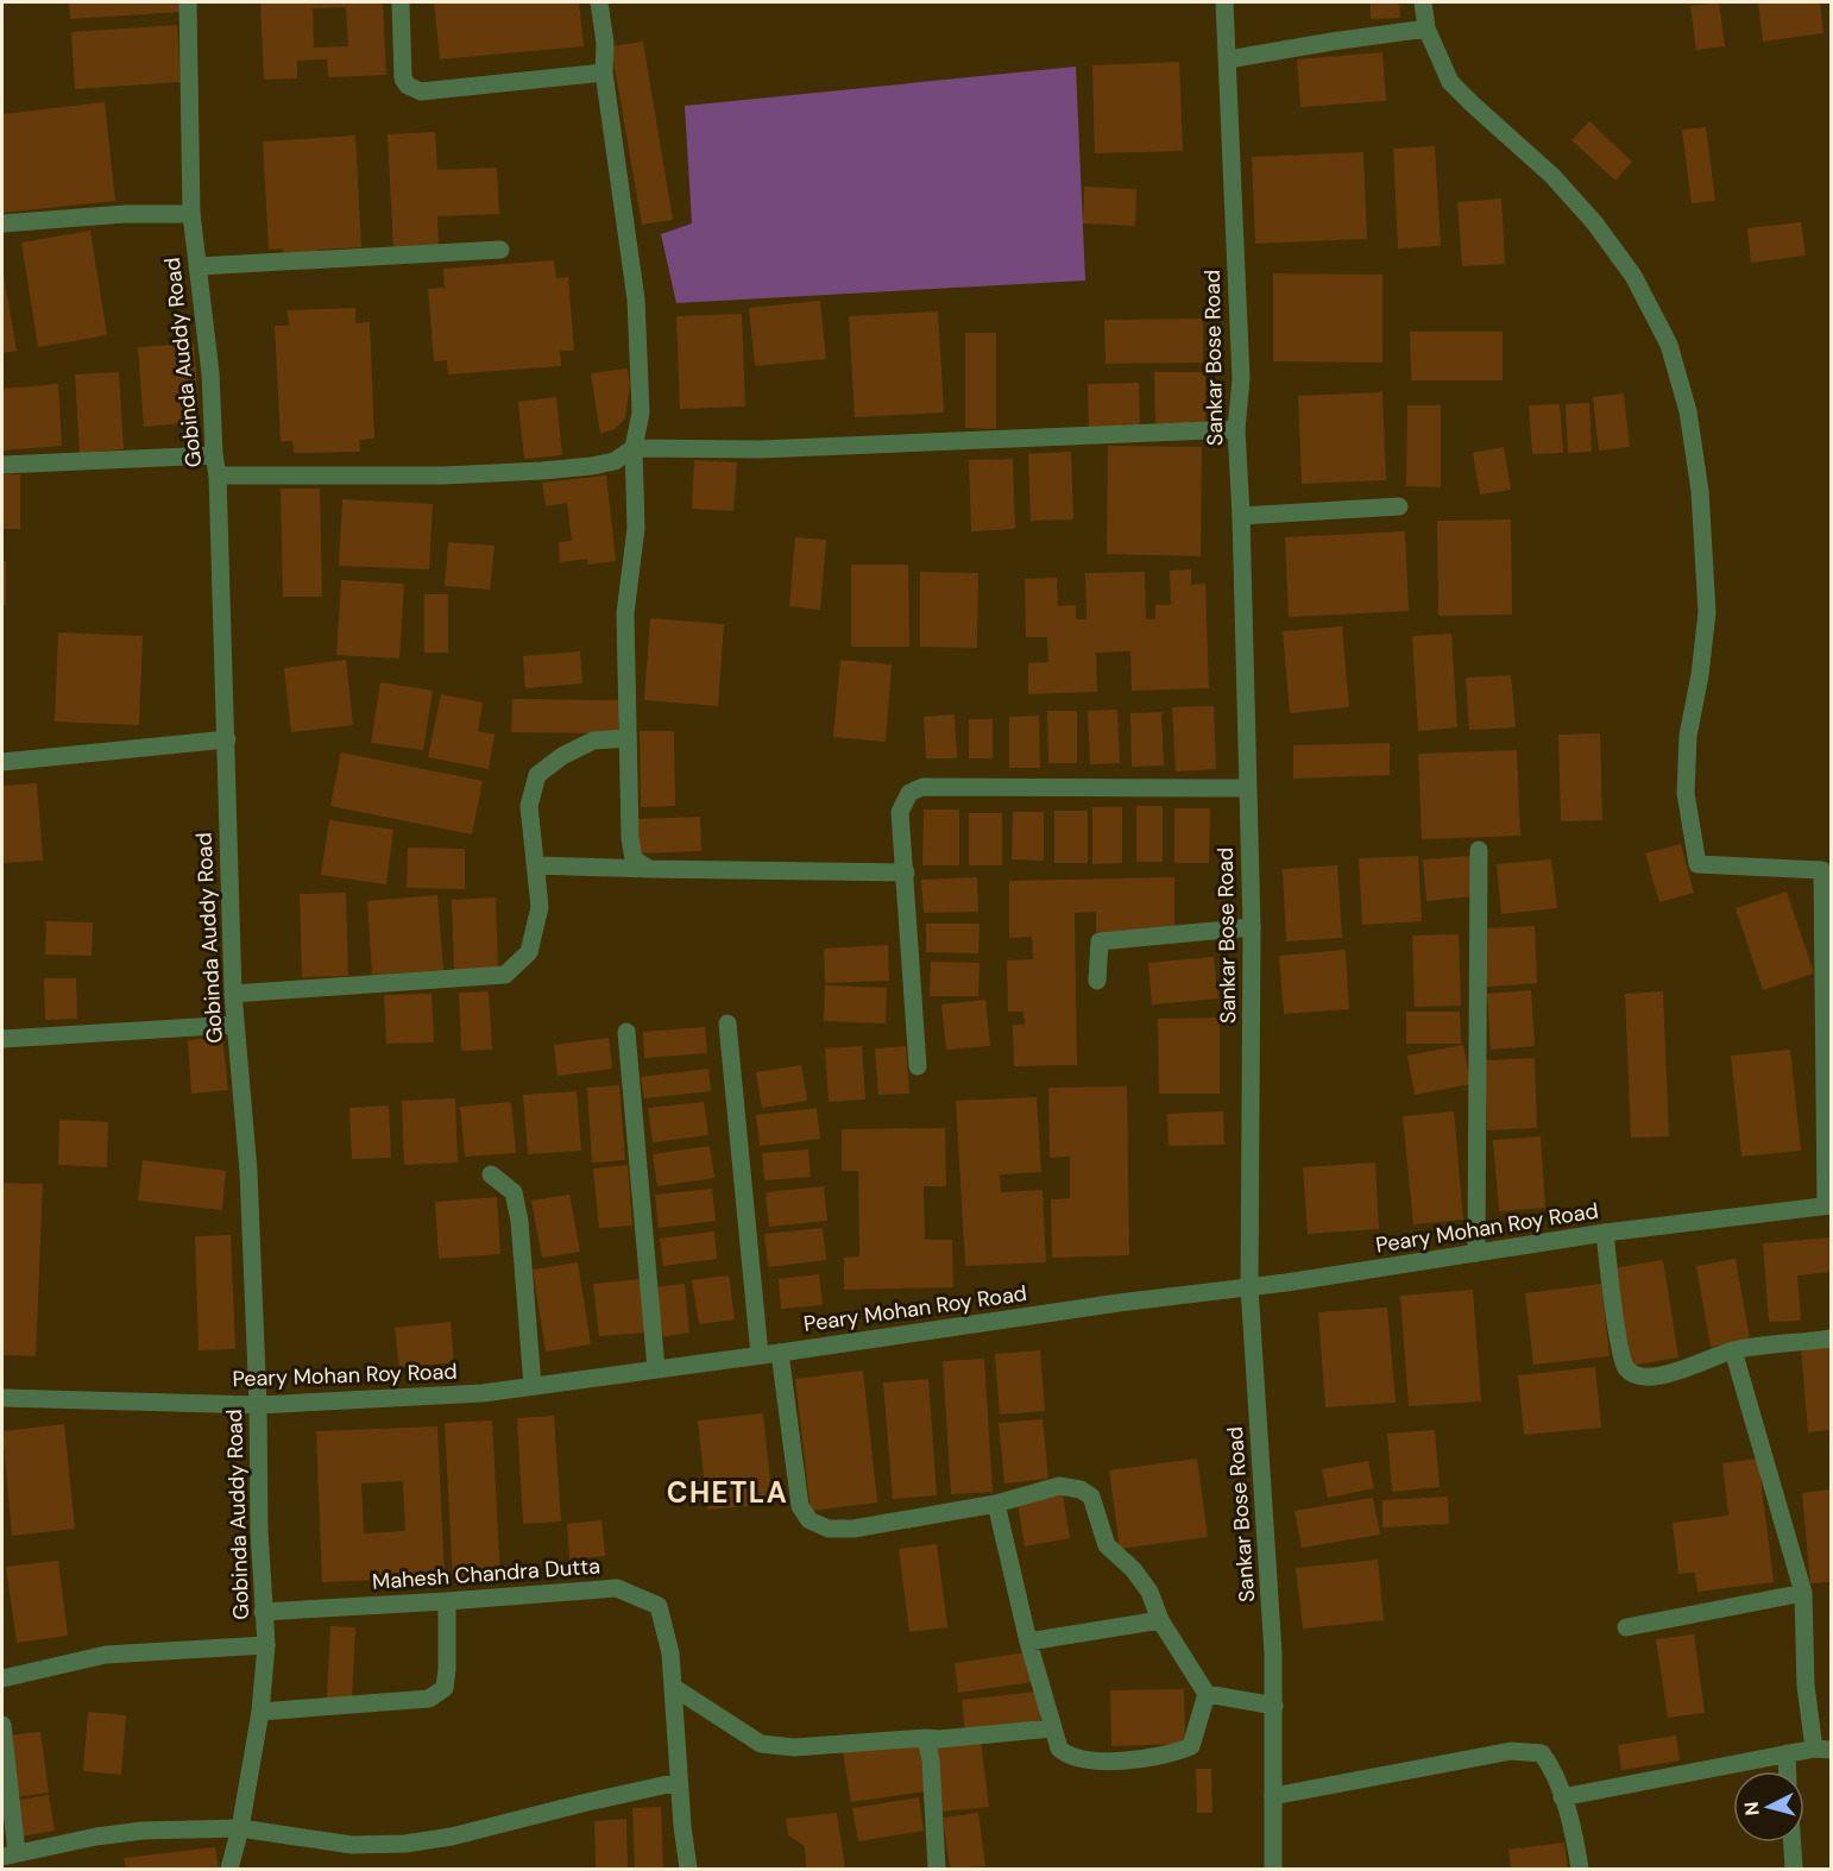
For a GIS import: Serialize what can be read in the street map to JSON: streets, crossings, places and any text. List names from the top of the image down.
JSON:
{
  "streets": {
    "street": [
      "Sankar Bose Road",
      "Gobinda Auddy Road",
      "Peary Mohan Roy Road",
      "Mahesh Chandra Dutta"
    ]
  },
  "crossings": [
    ["Sankar Bose Road", "Peary Mohan Roy Road"],
    ["Gobinda Auddy Road", "Peary Mohan Roy Road"],
    ["Gobinda Auddy Road", "Mahesh Chandra Dutta"]
  ],
  "districts": ["CHETLA"],
  "north": "left"
}
